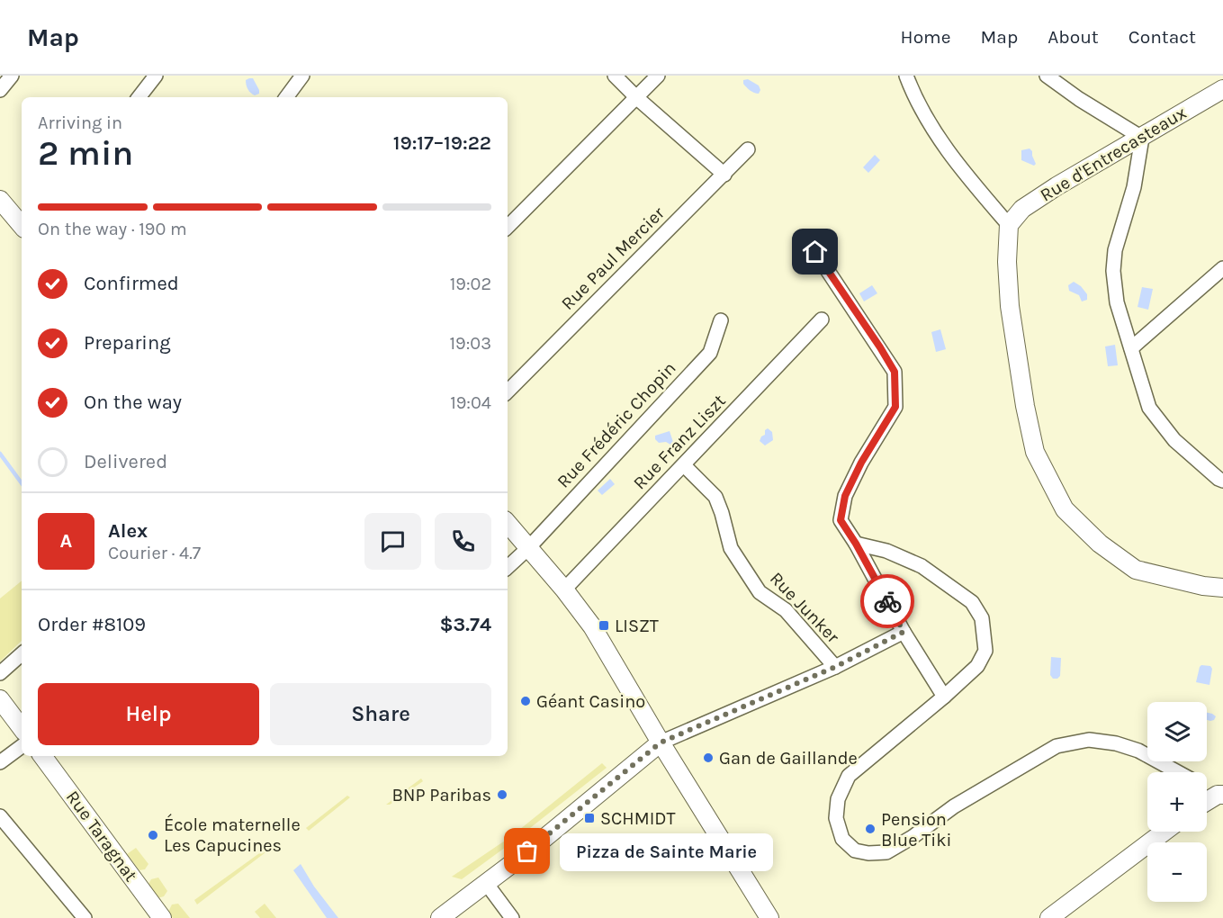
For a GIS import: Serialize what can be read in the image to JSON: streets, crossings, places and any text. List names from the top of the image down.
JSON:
{
  "streets": {
    "street": [
      "Rue d'Entrecasteaux",
      "Rue Paul Mercier",
      "Rue Frédéric Chopin",
      "Rue Franz Liszt",
      "Rue Junker",
      "Rue Taragnat"
    ]
  },
  "crossings": [
    ["Rue Franz Liszt", "Rue Junker"]
  ],
  "places": {
    "transit": ["LISZT", "SCHMIDT"],
    "other": [
      "Géant Casino",
      "Gan de Gaillande",
      "BNP Paribas",
      "Pension Blue Tiki",
      "École maternelle Les Capucines",
      "Pizza de Sainte Marie"
    ]
  },
  "page": {
    "header": "Map",
    "nav": [
      "Home",
      "Map",
      "About",
      "Contact"
    ],
    "heading": ["2 min", "Arriving in", "19:17–19:22"],
    "panel": [
      "Alex",
      "Courier · 4.7",
      "Order #8109",
      "$3.74"
    ],
    "bar": "On the way · 190 m",
    "list": [
      ["Confirmed", "19:02"],
      ["Preparing", "19:03"],
      ["On the way", "19:04"],
      "Delivered"
    ],
    "round": "A",
    "buttons": ["Help", "Share"],
    "map_buttons": ["+", "−"],
    "bubble": "Pizza de Sainte Marie"
  }
}
